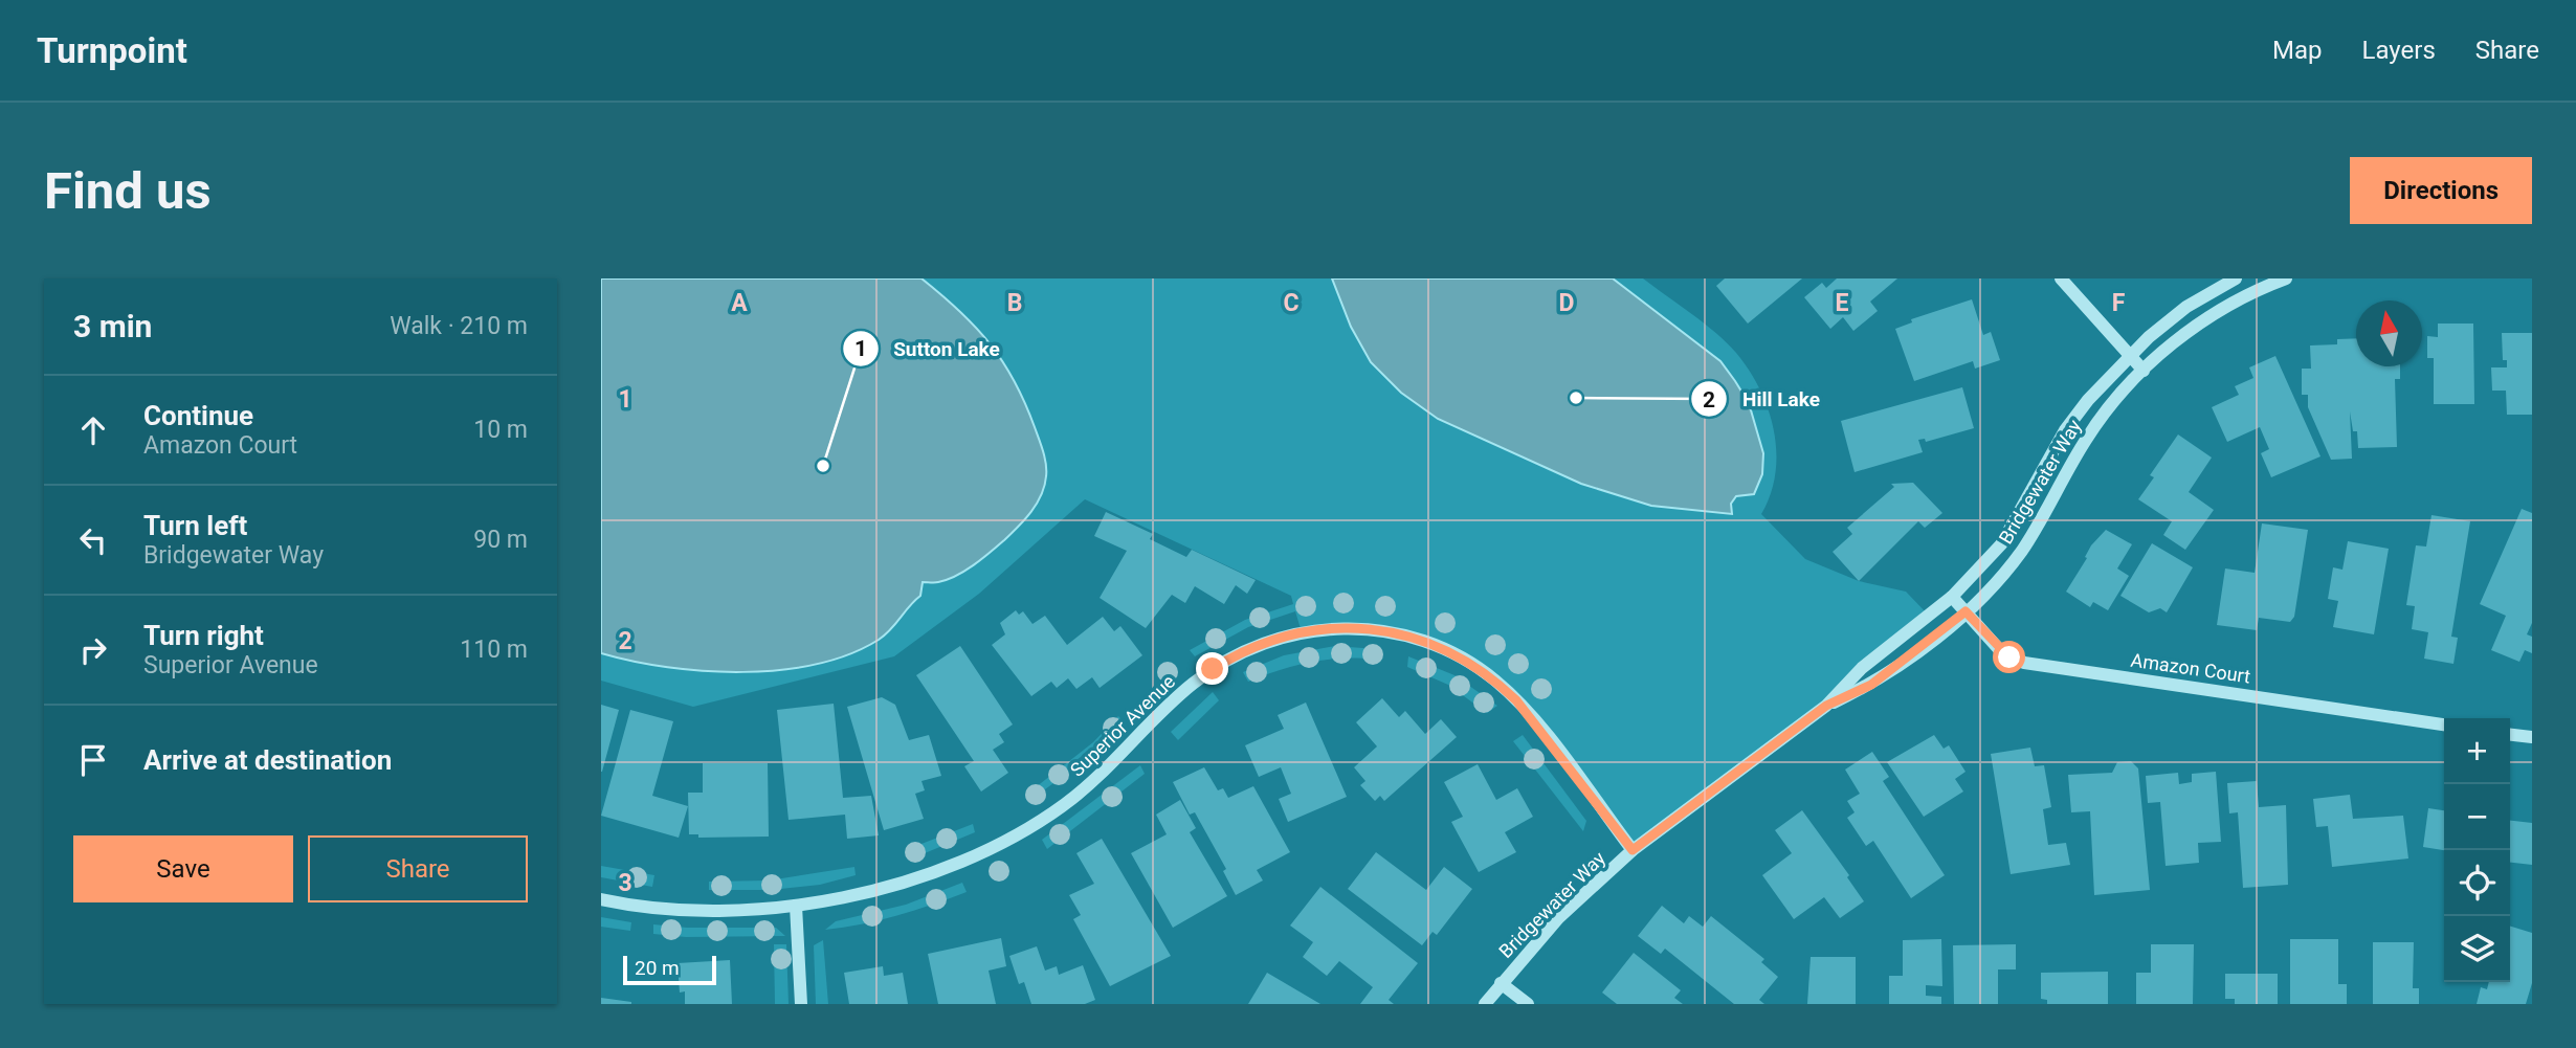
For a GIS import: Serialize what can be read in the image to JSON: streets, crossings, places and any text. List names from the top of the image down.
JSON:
{
  "streets": {
    "street": ["Bridgewater Way", "Amazon Court", "Superior Avenue"]
  },
  "crossings": [
    ["Bridgewater Way", "Amazon Court"],
    ["Bridgewater Way", "Superior Avenue"]
  ],
  "places": ["Hill Lake", "Sutton Lake"],
  "scale_bar": "20 m",
  "north": "top",
  "page": {
    "header": "Turnpoint",
    "nav": ["Map", "Layers", "Share"],
    "buttons": [
      "Directions",
      ["Save", "Share"]
    ],
    "title": "Find us",
    "heading": ["3 min", "Walk · 210 m"],
    "list": [
      ["Continue", "Amazon Court", "10 m"],
      ["Turn left", "Bridgewater Way", "90 m"],
      ["Turn right", "Superior Avenue", "110 m"],
      "Arrive at destination"
    ],
    "map_buttons": ["+", "−"],
    "scale": "20 m"
  },
  "grid": {
    "columns": [
      "A",
      "B",
      "C",
      "D",
      "E",
      "F"
    ],
    "rows": ["1", "2", "3"]
  }
}
